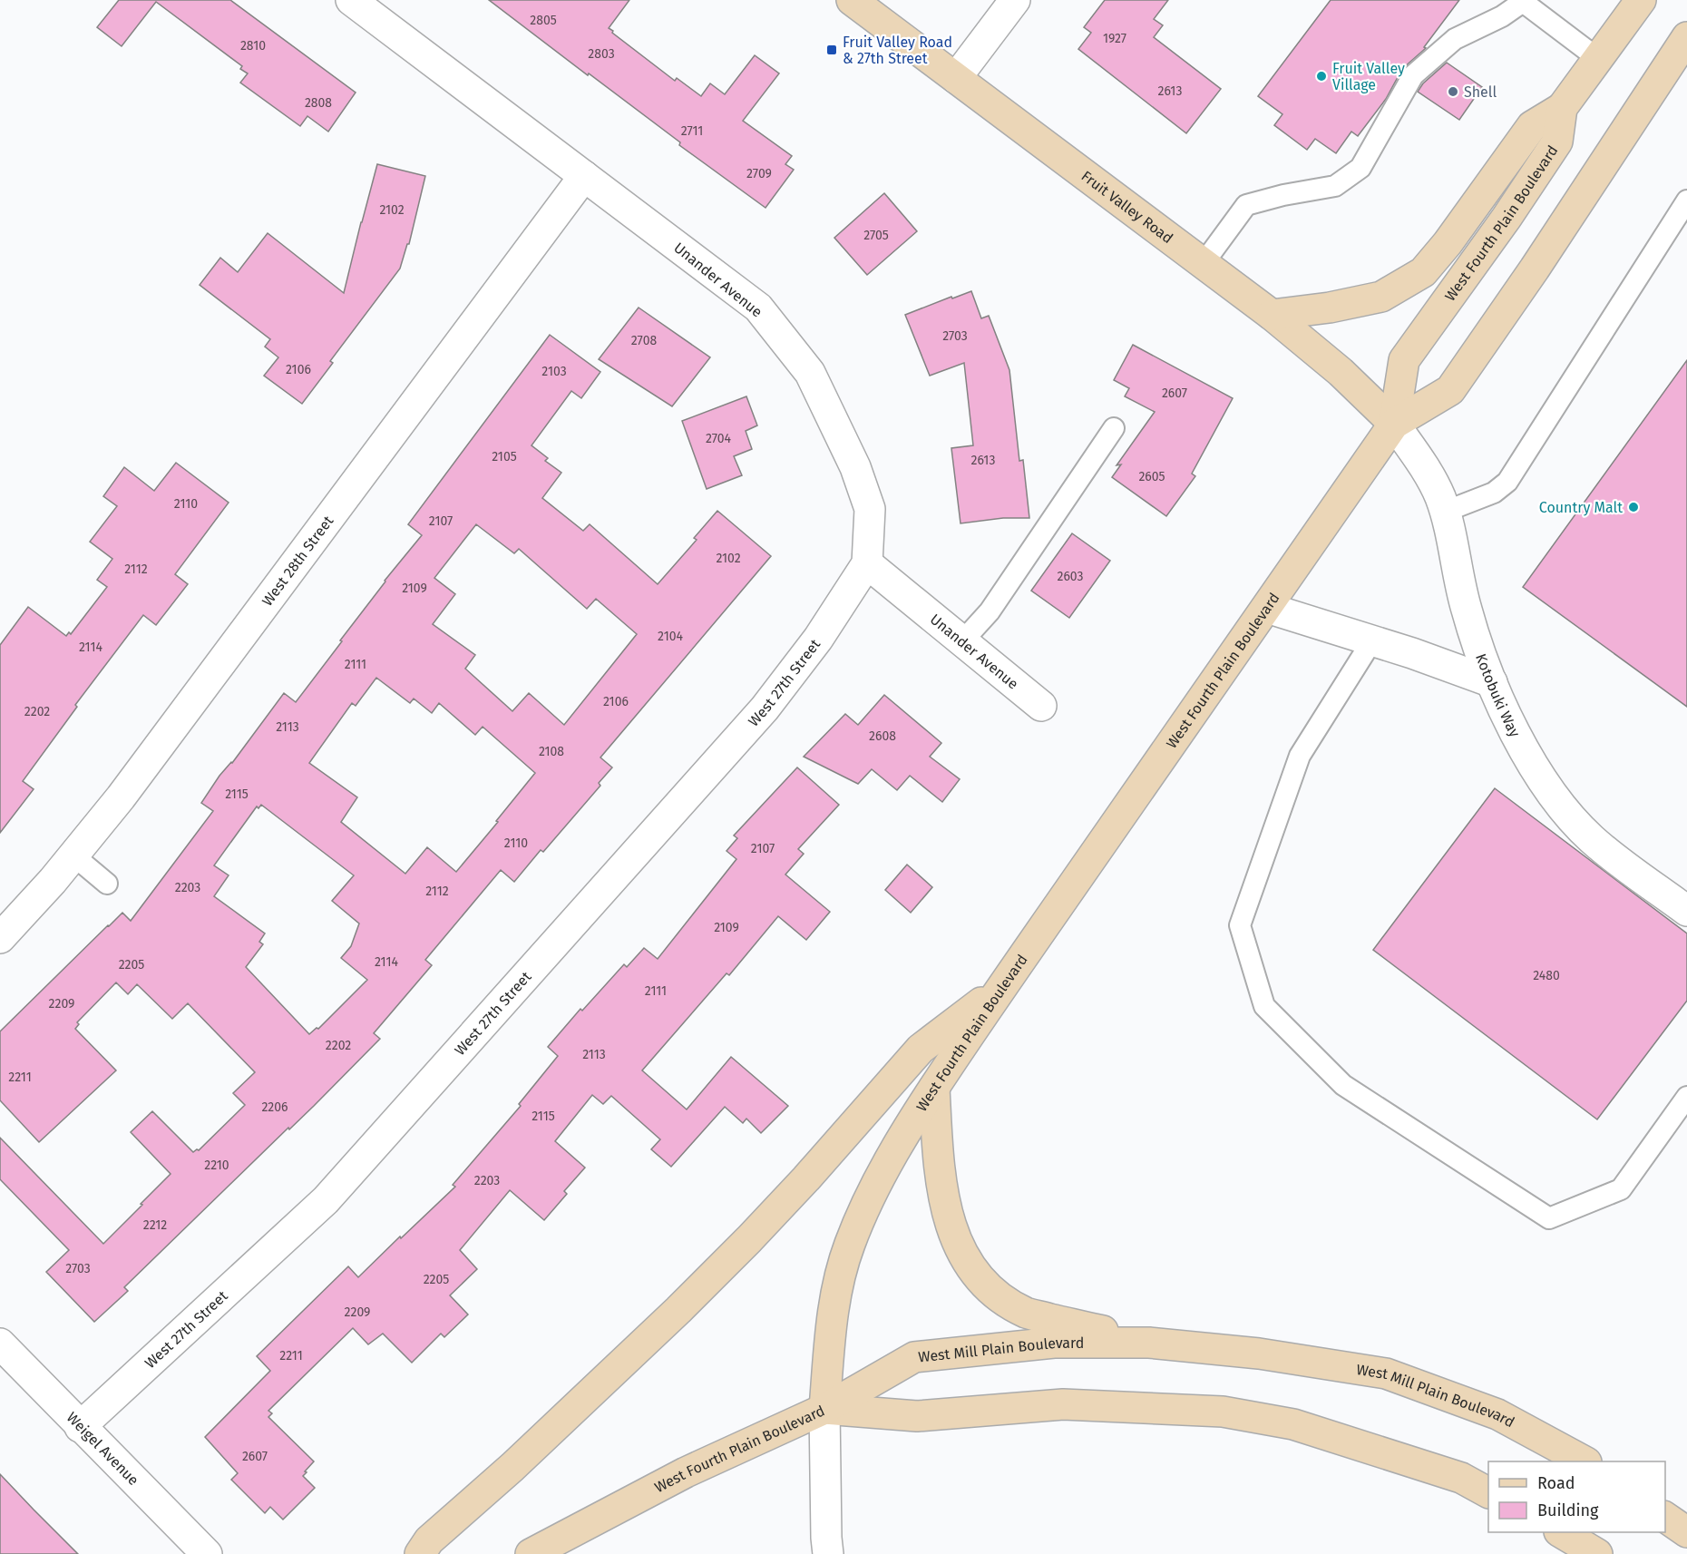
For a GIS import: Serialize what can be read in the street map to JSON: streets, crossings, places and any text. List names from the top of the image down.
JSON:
{
  "streets": {
    "main road": ["Fruit Valley Road", "West Fourth Plain Boulevard", "West Mill Plain Boulevard"],
    "street": [
      "Unander Avenue",
      "West 28th Street",
      "West 27th Street",
      "Kotobuki Way",
      "Weigel Avenue"
    ]
  },
  "crossings": [
    ["Fruit Valley Road", "West Fourth Plain Boulevard"],
    ["Fruit Valley Road", "Kotobuki Way"],
    ["West Fourth Plain Boulevard", "Kotobuki Way"],
    ["West Fourth Plain Boulevard", "West Mill Plain Boulevard"],
    ["Unander Avenue", "West 28th Street"],
    ["Unander Avenue", "West 27th Street"],
    ["West 27th Street", "Weigel Avenue"]
  ],
  "places": {
    "transit": ["Fruit Valley Road & 27th Street"],
    "other": ["Fruit Valley Village", "Shell", "Country Malt"]
  },
  "house_numbers": [
    "2805",
    "1927",
    "2810",
    "2803",
    "2613",
    "2808",
    "2711",
    "2709",
    "2102",
    "2705",
    "2703",
    "2708",
    "2106",
    "2103",
    "2607",
    "2704",
    "2105",
    "2613",
    "2605",
    "2110",
    "2107",
    "2102",
    "2112",
    "2603",
    "2109",
    "2104",
    "2114",
    "2111",
    "2106",
    "2202",
    "2113",
    "2608",
    "2108",
    "2115",
    "2110",
    "2107",
    "2203",
    "2112",
    "2109",
    "2114",
    "2205",
    "2480",
    "2111",
    "2209",
    "2202",
    "2113",
    "2211",
    "2206",
    "2115",
    "2210",
    "2203",
    "2212",
    "2703",
    "2205",
    "2209",
    "2211",
    "2607"
  ],
  "legend": ["Road", "Building"]
}
